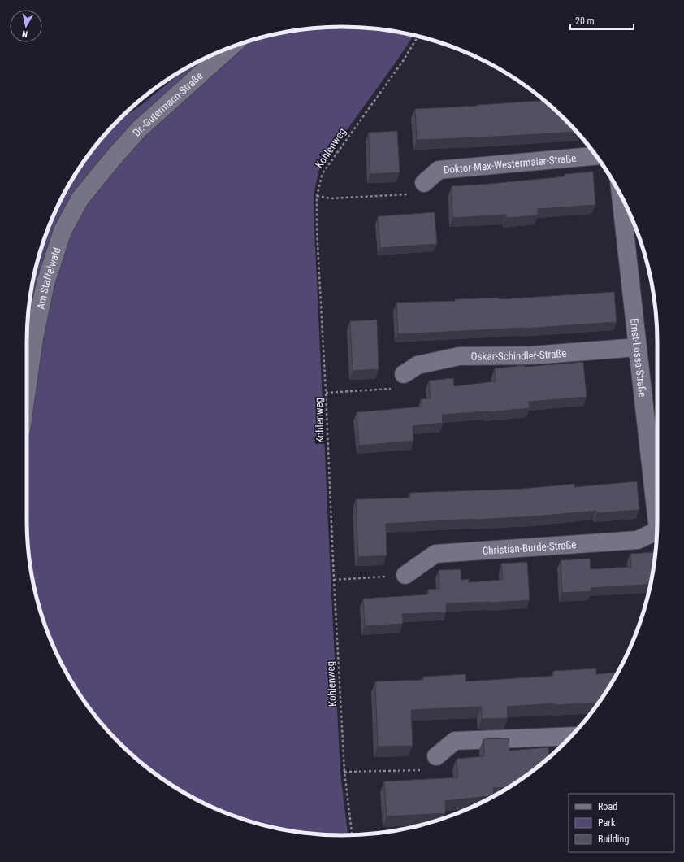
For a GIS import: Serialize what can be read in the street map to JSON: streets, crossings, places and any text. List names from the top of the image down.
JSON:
{
  "streets": {
    "street": [
      "Dr.-Gutermann-Straße",
      "Doktor-Max-Westermaier-Straße",
      "Am Staffelwald",
      "Oskar-Schindler-Straße",
      "Ernst-Lossa-Straße",
      "Christian-Burde-Straße"
    ],
    "path": ["Kohlenweg"]
  },
  "crossings": [
    ["Dr.-Gutermann-Straße", "Am Staffelwald"],
    ["Oskar-Schindler-Straße", "Ernst-Lossa-Straße"]
  ],
  "legend": ["Road", "Park", "Building"],
  "scale_bar": "20 m",
  "north": "bottom"
}
